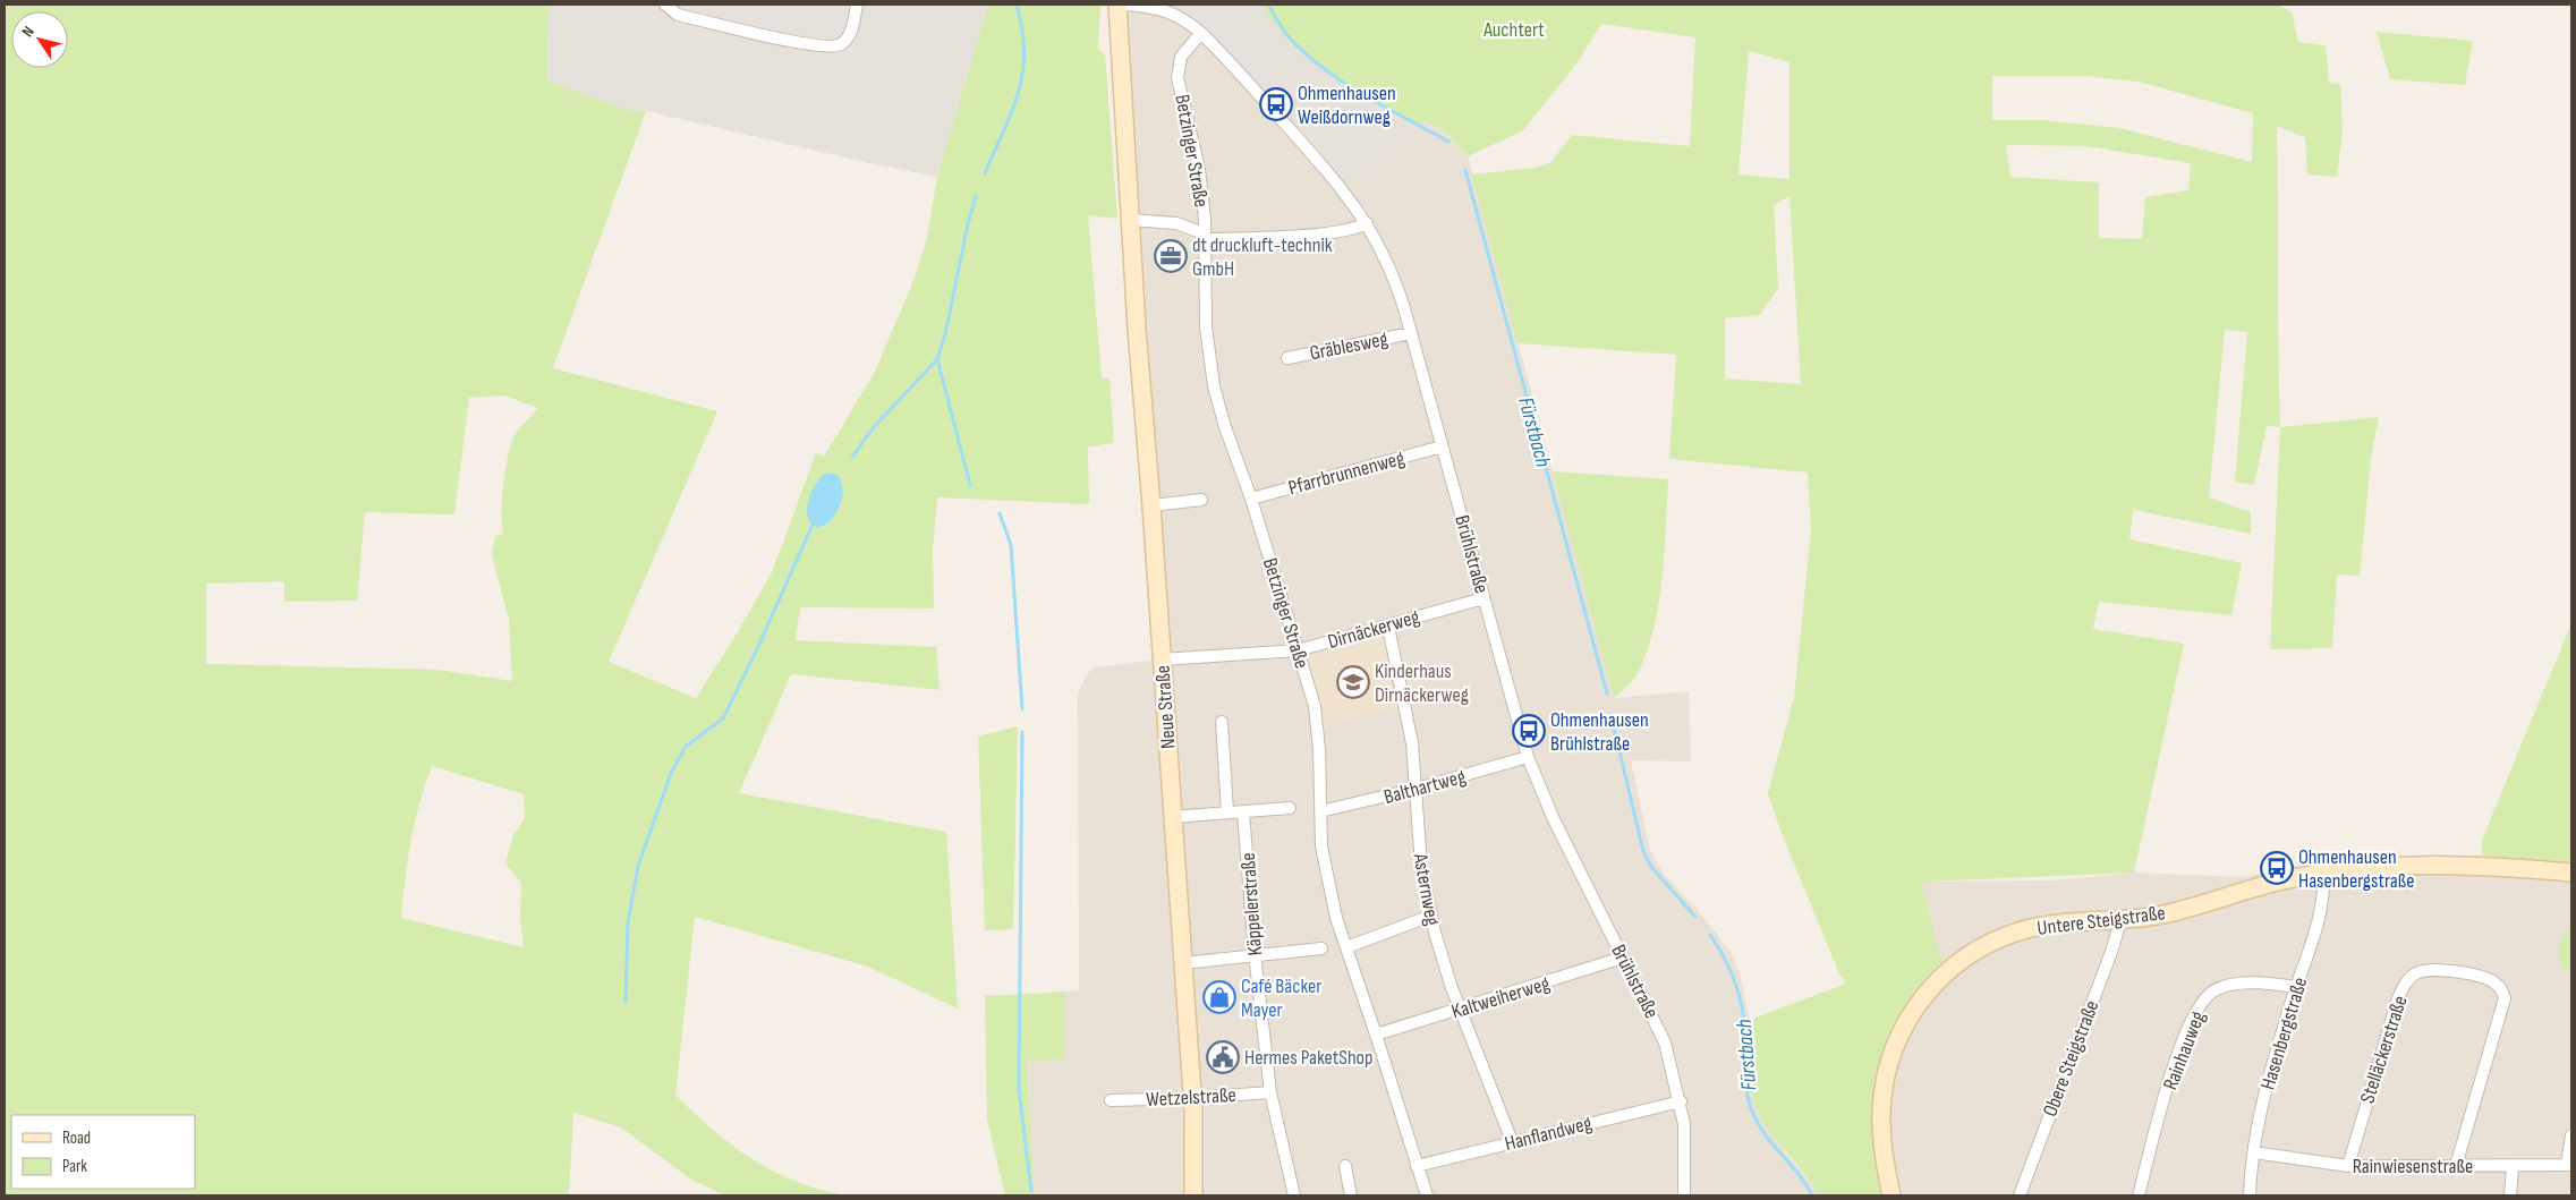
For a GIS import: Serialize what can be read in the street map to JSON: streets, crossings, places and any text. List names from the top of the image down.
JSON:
{
  "streets": {
    "main road": ["Neue Straße", "Untere Steigstraße"],
    "street": [
      "Betzinger Straße",
      "Gräblesweg",
      "Pfarrbrunnenweg",
      "Brühlstraße",
      "Dirnäckerweg",
      "Balthartweg",
      "Asternweg",
      "Käppelerstraße",
      "Kaltweiherweg",
      "Hasenbergstraße",
      "Stelläckerstraße",
      "Rainhauweg",
      "Obere Steigstraße",
      "Wetzelstraße",
      "Hanflandweg",
      "Rainwiesenstraße"
    ]
  },
  "crossings": [
    ["Betzinger Straße", "Pfarrbrunnenweg"],
    ["Betzinger Straße", "Brühlstraße"],
    ["Betzinger Straße", "Dirnäckerweg"],
    ["Betzinger Straße", "Balthartweg"],
    ["Betzinger Straße", "Kaltweiherweg"],
    ["Betzinger Straße", "Hanflandweg"],
    ["Gräblesweg", "Brühlstraße"],
    ["Pfarrbrunnenweg", "Brühlstraße"],
    ["Brühlstraße", "Dirnäckerweg"],
    ["Brühlstraße", "Balthartweg"],
    ["Brühlstraße", "Kaltweiherweg"],
    ["Brühlstraße", "Hanflandweg"],
    ["Dirnäckerweg", "Neue Straße"],
    ["Dirnäckerweg", "Asternweg"],
    ["Neue Straße", "Wetzelstraße"],
    ["Balthartweg", "Asternweg"],
    ["Asternweg", "Kaltweiherweg"],
    ["Asternweg", "Hanflandweg"],
    ["Käppelerstraße", "Wetzelstraße"],
    ["Untere Steigstraße", "Hasenbergstraße"],
    ["Untere Steigstraße", "Obere Steigstraße"],
    ["Hasenbergstraße", "Rainhauweg"],
    ["Hasenbergstraße", "Rainwiesenstraße"],
    ["Stelläckerstraße", "Rainwiesenstraße"]
  ],
  "water": ["Fürstbach"],
  "parks": ["Auchtert"],
  "places": {
    "bus stop": ["Ohmenhausen Weißdornweg", "Ohmenhausen Brühlstraße", "Ohmenhausen Hasenbergstraße"],
    "office": ["dt druckluft-technik GmbH"],
    "school or university": ["Kinderhaus Dirnäckerweg"],
    "shop": ["Café Bäcker Mayer"],
    "public building": ["Hermes PaketShop"]
  },
  "legend": ["Road", "Park"],
  "north": "top left"
}
